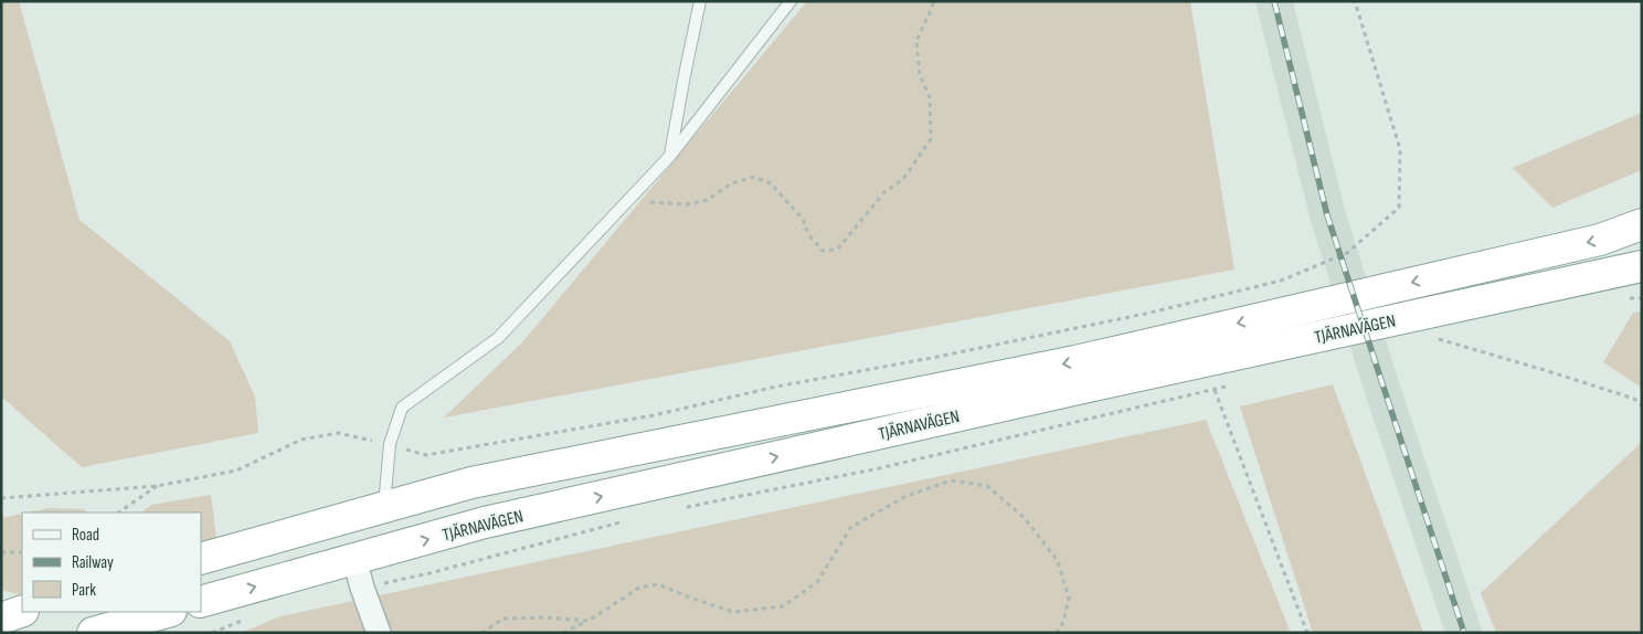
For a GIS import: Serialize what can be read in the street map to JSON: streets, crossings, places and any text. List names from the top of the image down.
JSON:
{
  "streets": {
    "highway": ["TJÄRNAVÄGEN"]
  },
  "legend": ["Road", "Railway", "Park"]
}
